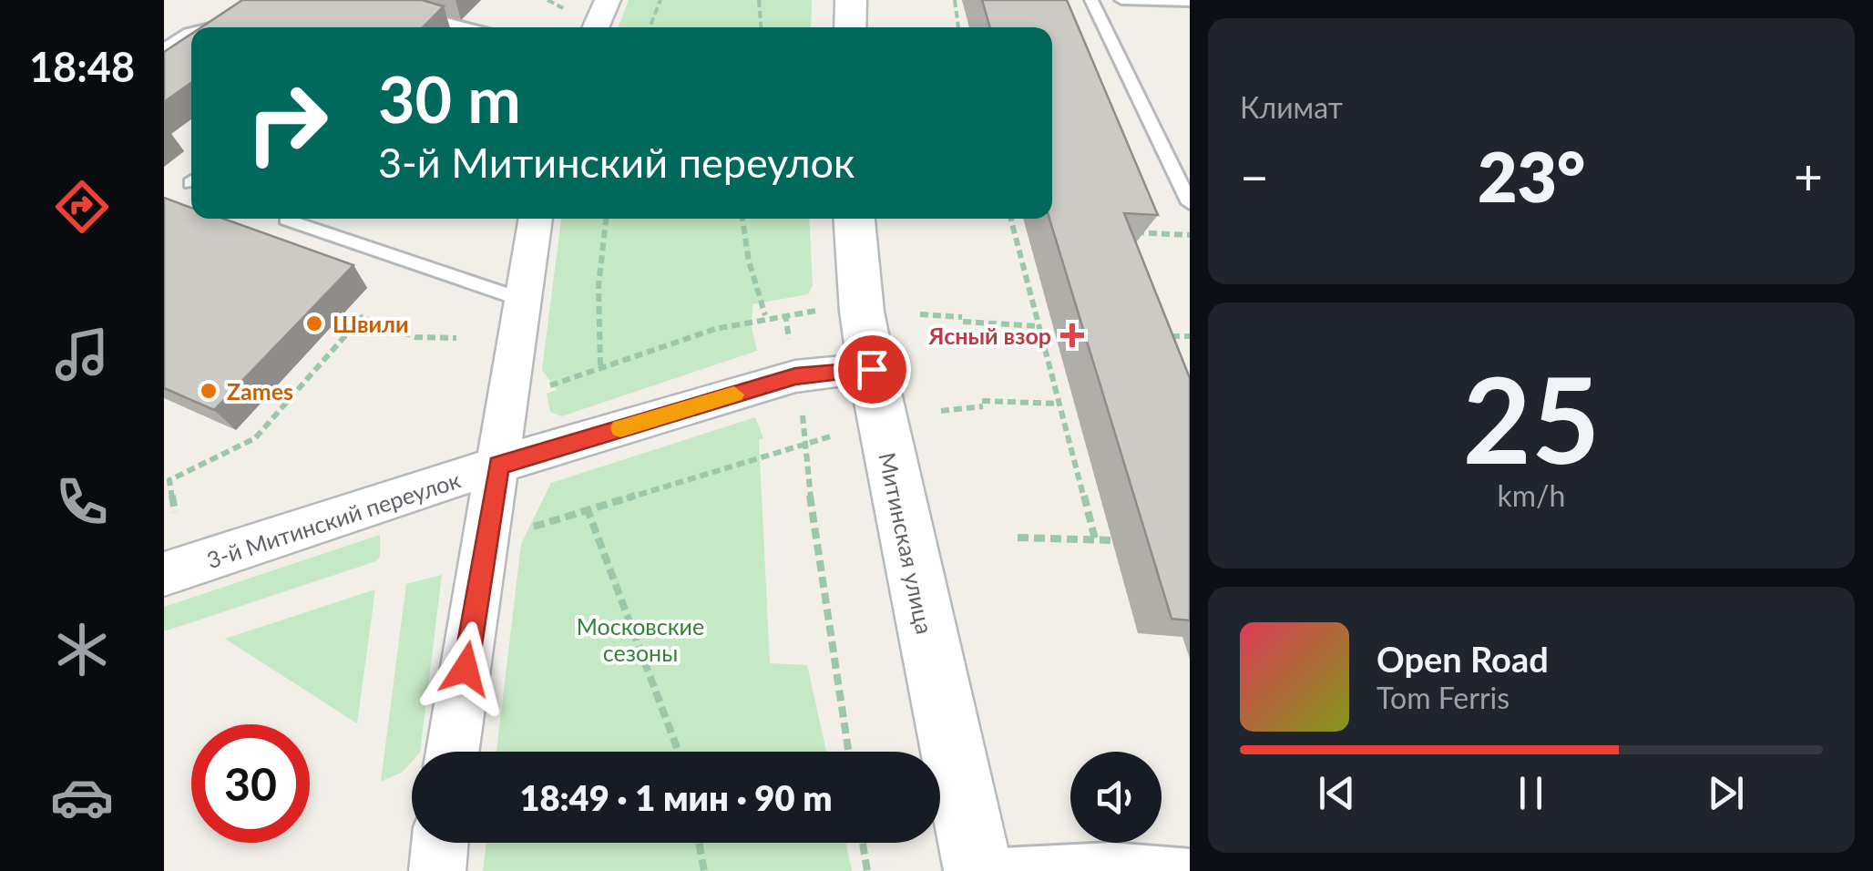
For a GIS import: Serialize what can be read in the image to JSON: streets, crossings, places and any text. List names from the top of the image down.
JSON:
{
  "streets": {
    "main road": ["Митинская улица"],
    "street": ["3-й Митинский переулок"]
  },
  "crossings": [
    ["3-й Митинский переулок", "Митинская улица"]
  ],
  "parks": ["Московские сезоны"],
  "places": {
    "other": ["Швили", "Zames"],
    "health": ["Ясный взор"]
  },
  "page": {
    "tabs": "18:48",
    "tile": [
      "Климат",
      ["25", "km/h"]
    ],
    "turn": ["30 m", "3-й Митинский переулок"],
    "heat": ["−", "23°", "+"],
    "song": ["Open Road", "Tom Ferris"],
    "limit": "30",
    "trip": "18:49 · 1 мин · 90 m"
  }
}
